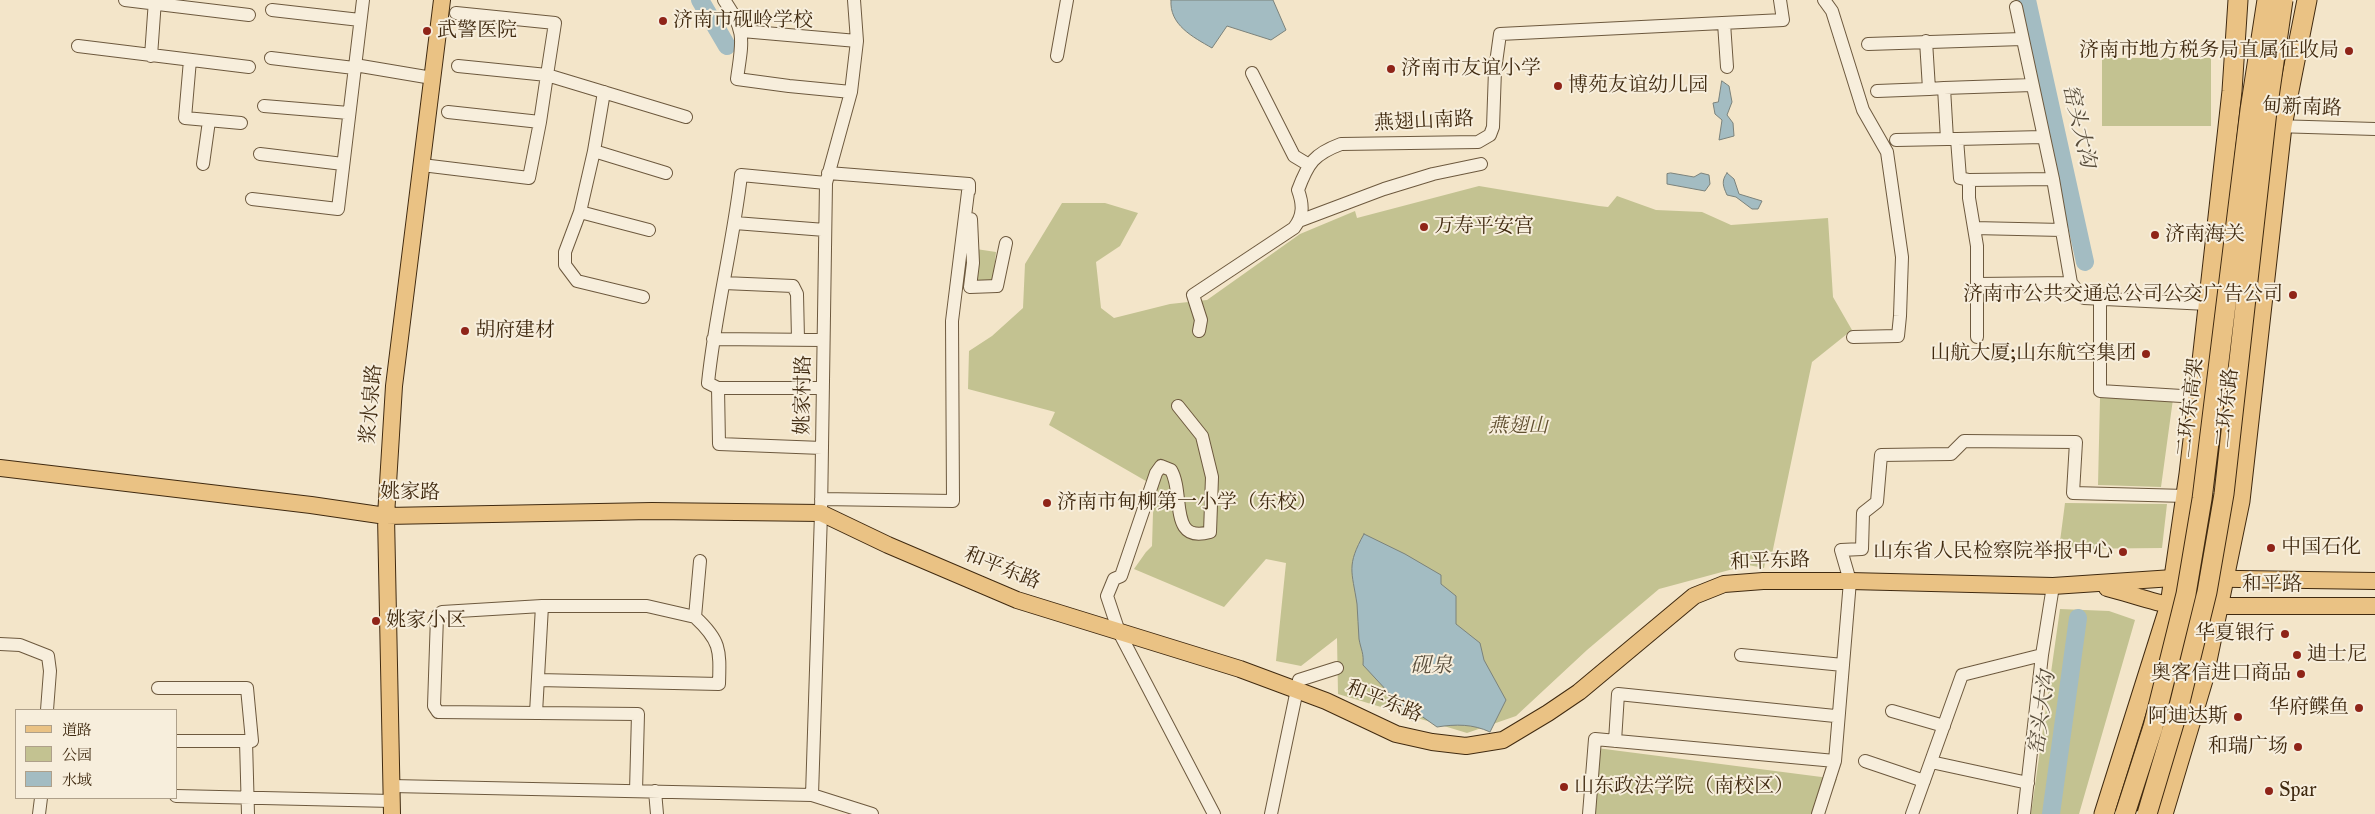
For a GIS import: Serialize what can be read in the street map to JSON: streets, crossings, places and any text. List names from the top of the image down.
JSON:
{
  "streets": {
    "highway": ["二环东高架", "二环东路"],
    "main road": [
      "浆水泉路",
      "姚家路",
      "和平东路",
      "和平路"
    ],
    "street": ["甸新南路", "燕翅山南路", "姚家村路"]
  },
  "crossings": [
    ["甸新南路", "二环东路"],
    ["姚家村路", "姚家路"],
    ["姚家村路", "和平东路"],
    ["浆水泉路", "姚家路"],
    ["二环东路", "和平东路"],
    ["二环东路", "和平路"],
    ["姚家路", "和平东路"],
    ["和平东路", "和平路"]
  ],
  "water": ["窑头大沟", "砚泉"],
  "parks": ["燕翅山"],
  "places": [
    "济南市砚岭学校",
    "武警医院",
    "济南市地方税务局直属征收局",
    "济南市友谊小学",
    "博苑友谊幼儿园",
    "万寿平安宫",
    "济南海关",
    "济南市公共交通总公司公交广告公司",
    "胡府建材",
    "山航大厦;山东航空集团",
    "济南市甸柳第一小学（东校）",
    "中国石化",
    "山东省人民检察院举报中心",
    "姚家小区",
    "华夏银行",
    "迪士尼",
    "奥客信进口商品",
    "华府鲽鱼",
    "阿迪达斯",
    "和瑞广场",
    "山东政法学院（南校区）",
    "Spar"
  ],
  "legend": ["道路", "公园", "水域"]
}
